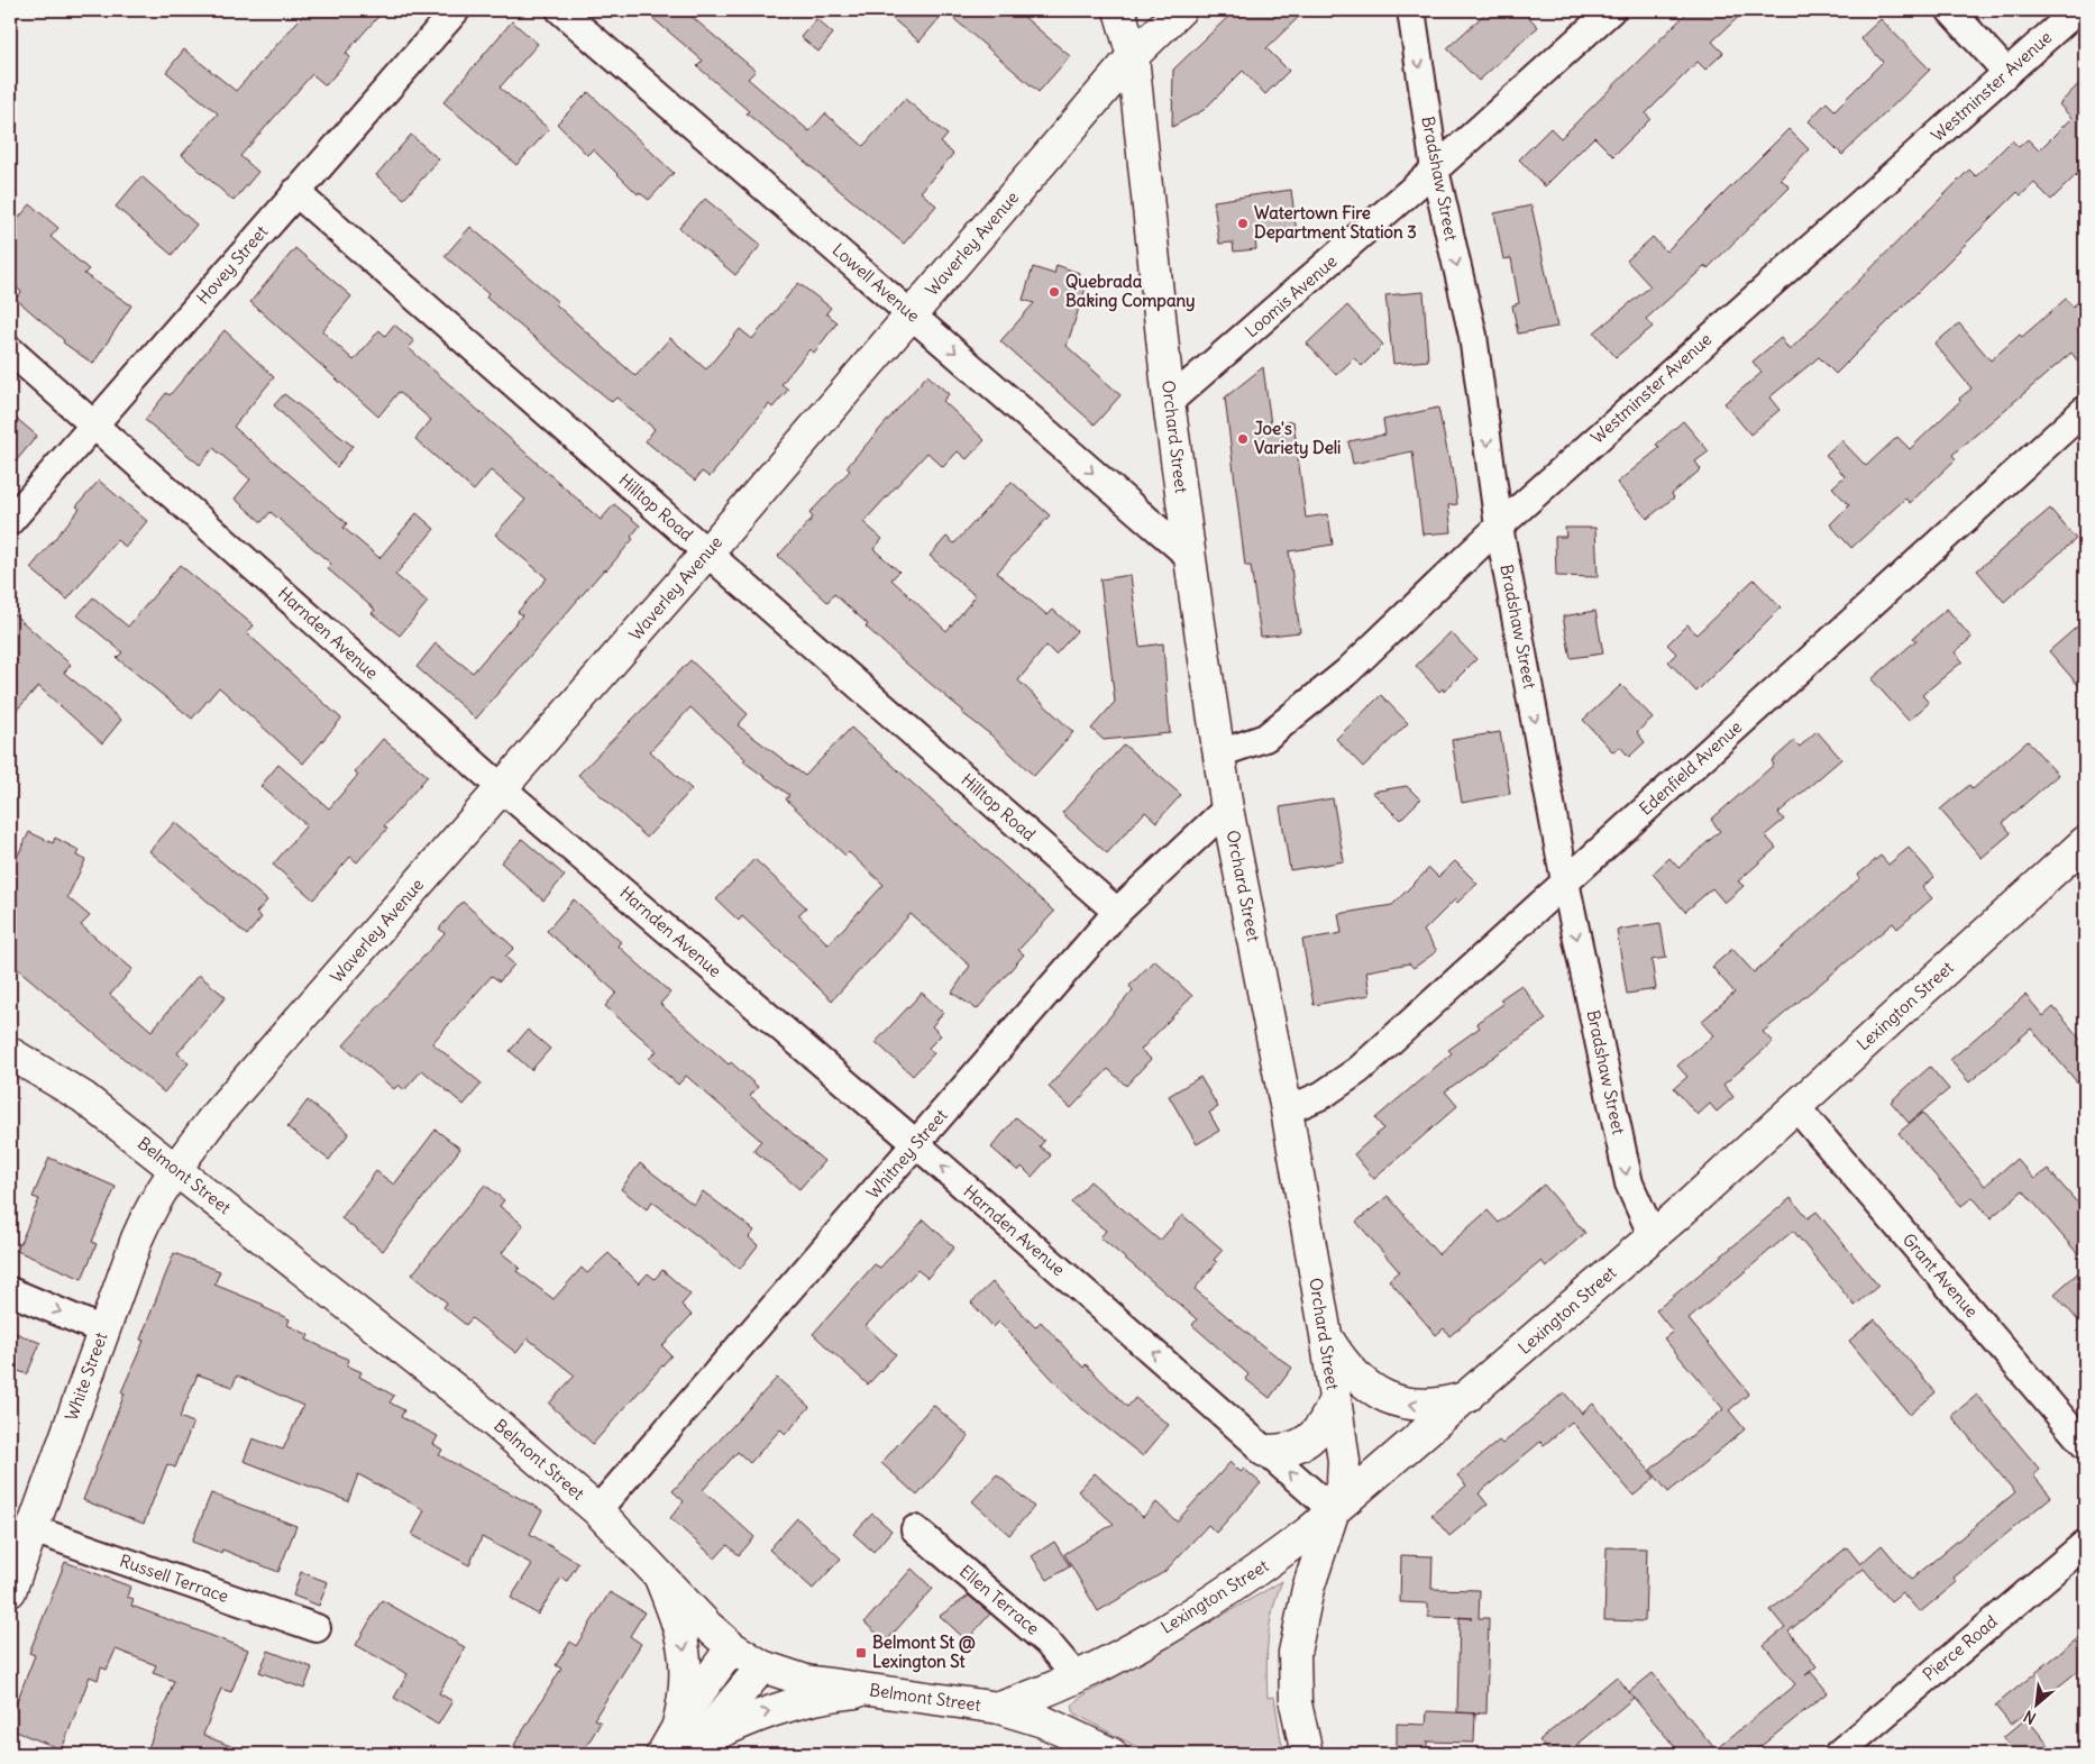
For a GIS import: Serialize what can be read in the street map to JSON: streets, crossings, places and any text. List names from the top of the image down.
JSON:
{
  "streets": {
    "street": [
      "Westminster Avenue",
      "Bradshaw Street",
      "Waverley Avenue",
      "Hovey Street",
      "Lowell Avenue",
      "Loomis Avenue",
      "Orchard Street",
      "Hilltop Road",
      "Harnden Avenue",
      "Edenfield Avenue",
      "Lexington Street",
      "Whitney Street",
      "Belmont Street",
      "Grant Avenue",
      "White Street",
      "Russell Terrace",
      "Ellen Terrace",
      "Pierce Road"
    ]
  },
  "crossings": [
    ["Westminster Avenue", "Bradshaw Street"],
    ["Westminster Avenue", "Orchard Street"],
    ["Bradshaw Street", "Loomis Avenue"],
    ["Bradshaw Street", "Edenfield Avenue"],
    ["Bradshaw Street", "Lexington Street"],
    ["Waverley Avenue", "Lowell Avenue"],
    ["Waverley Avenue", "Orchard Street"],
    ["Waverley Avenue", "Hilltop Road"],
    ["Waverley Avenue", "Harnden Avenue"],
    ["Waverley Avenue", "Belmont Street"],
    ["Waverley Avenue", "White Street"],
    ["Hovey Street", "Hilltop Road"],
    ["Hovey Street", "Harnden Avenue"],
    ["Lowell Avenue", "Orchard Street"],
    ["Loomis Avenue", "Orchard Street"],
    ["Orchard Street", "Harnden Avenue"],
    ["Orchard Street", "Edenfield Avenue"],
    ["Orchard Street", "Lexington Street"],
    ["Orchard Street", "Whitney Street"],
    ["Hilltop Road", "Whitney Street"],
    ["Harnden Avenue", "Lexington Street"],
    ["Harnden Avenue", "Whitney Street"],
    ["Lexington Street", "Belmont Street"],
    ["Lexington Street", "Grant Avenue"],
    ["Lexington Street", "Ellen Terrace"],
    ["Whitney Street", "Belmont Street"],
    ["Belmont Street", "White Street"],
    ["White Street", "Russell Terrace"]
  ],
  "one_way": ["Bradshaw Street", "Lowell Avenue"],
  "places": {
    "other": ["Watertown Fire Department Station 3", "Quebrada Baking Company", "Joe's Variety Deli"],
    "transit": ["Belmont St @ Lexington St"]
  },
  "north": "bottom left"
}
